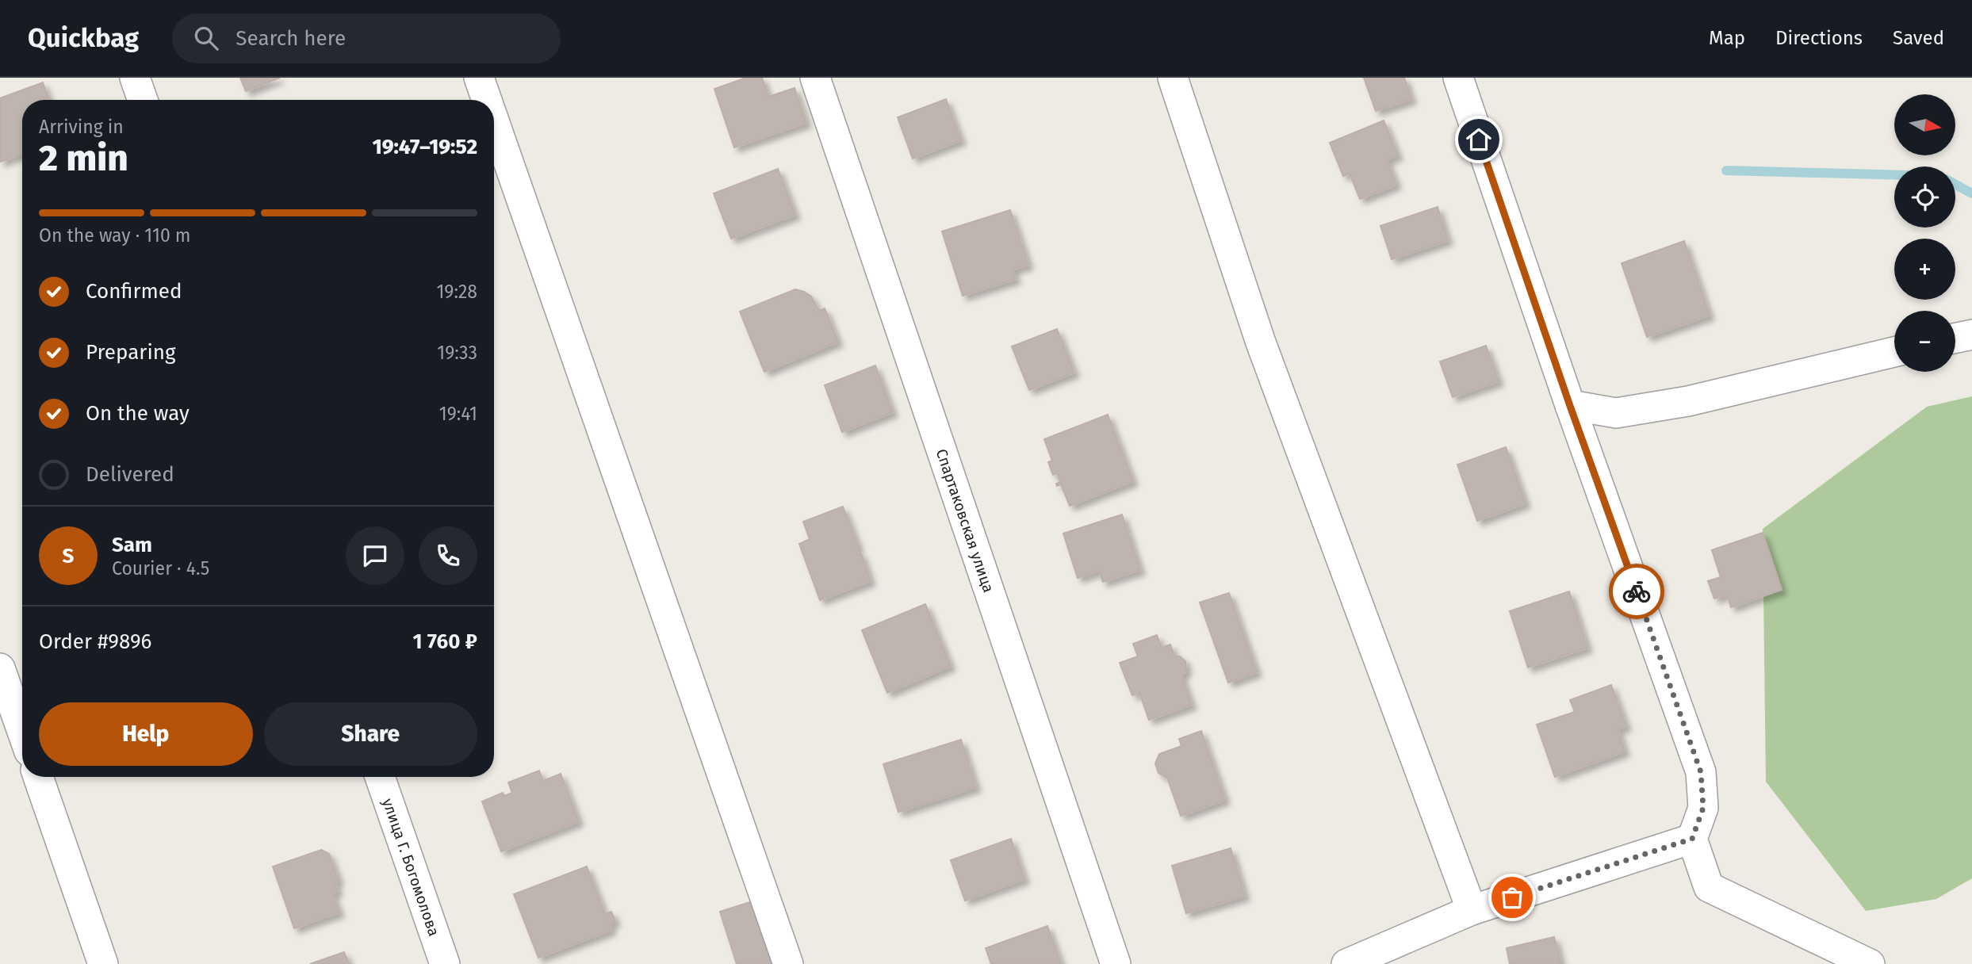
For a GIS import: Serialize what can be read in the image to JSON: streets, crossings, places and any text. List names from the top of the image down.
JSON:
{
  "streets": {
    "street": ["Спартаковская улица", "улица Г. Богомолова"]
  },
  "north": "right",
  "page": {
    "header": "Quickbag",
    "search": "Search here",
    "nav": ["Map", "Directions", "Saved"],
    "map_buttons": ["+", "−"],
    "heading": ["2 min", "Arriving in", "19:47–19:52"],
    "panel": [
      "Sam",
      "Courier · 4.5",
      "Order #9896",
      "1 760 ₽"
    ],
    "bar": "On the way · 110 m",
    "list": [
      ["Confirmed", "19:28"],
      ["Preparing", "19:33"],
      ["On the way", "19:41"],
      "Delivered"
    ],
    "round": "S",
    "buttons": ["Help", "Share"]
  }
}
